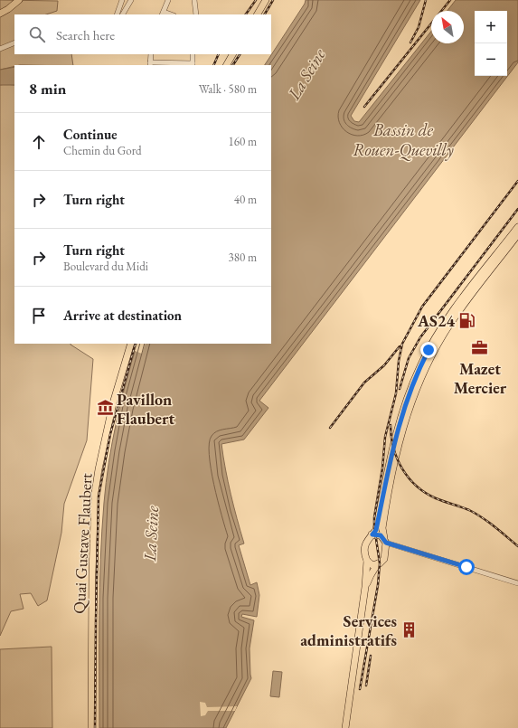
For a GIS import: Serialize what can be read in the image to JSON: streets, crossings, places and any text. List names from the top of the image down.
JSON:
{
  "streets": {
    "main road": ["Quai Gustave Flaubert"]
  },
  "water": ["La Seine", "Bassin de Rouen-Quevilly"],
  "places": {
    "fuel station": ["AS24"],
    "office": ["Mazet Mercier"],
    "museum": ["Pavillon Flaubert"],
    "building": ["Services administratifs"]
  },
  "north": "top left",
  "page": {
    "map_buttons": ["+", "−"],
    "search": "Search here",
    "heading": ["8 min", "Walk · 580 m"],
    "list": [
      ["Continue", "Chemin du Gord", "160 m"],
      ["Turn right", "40 m"],
      ["Turn right", "Boulevard du Midi", "380 m"],
      "Arrive at destination"
    ]
  }
}
